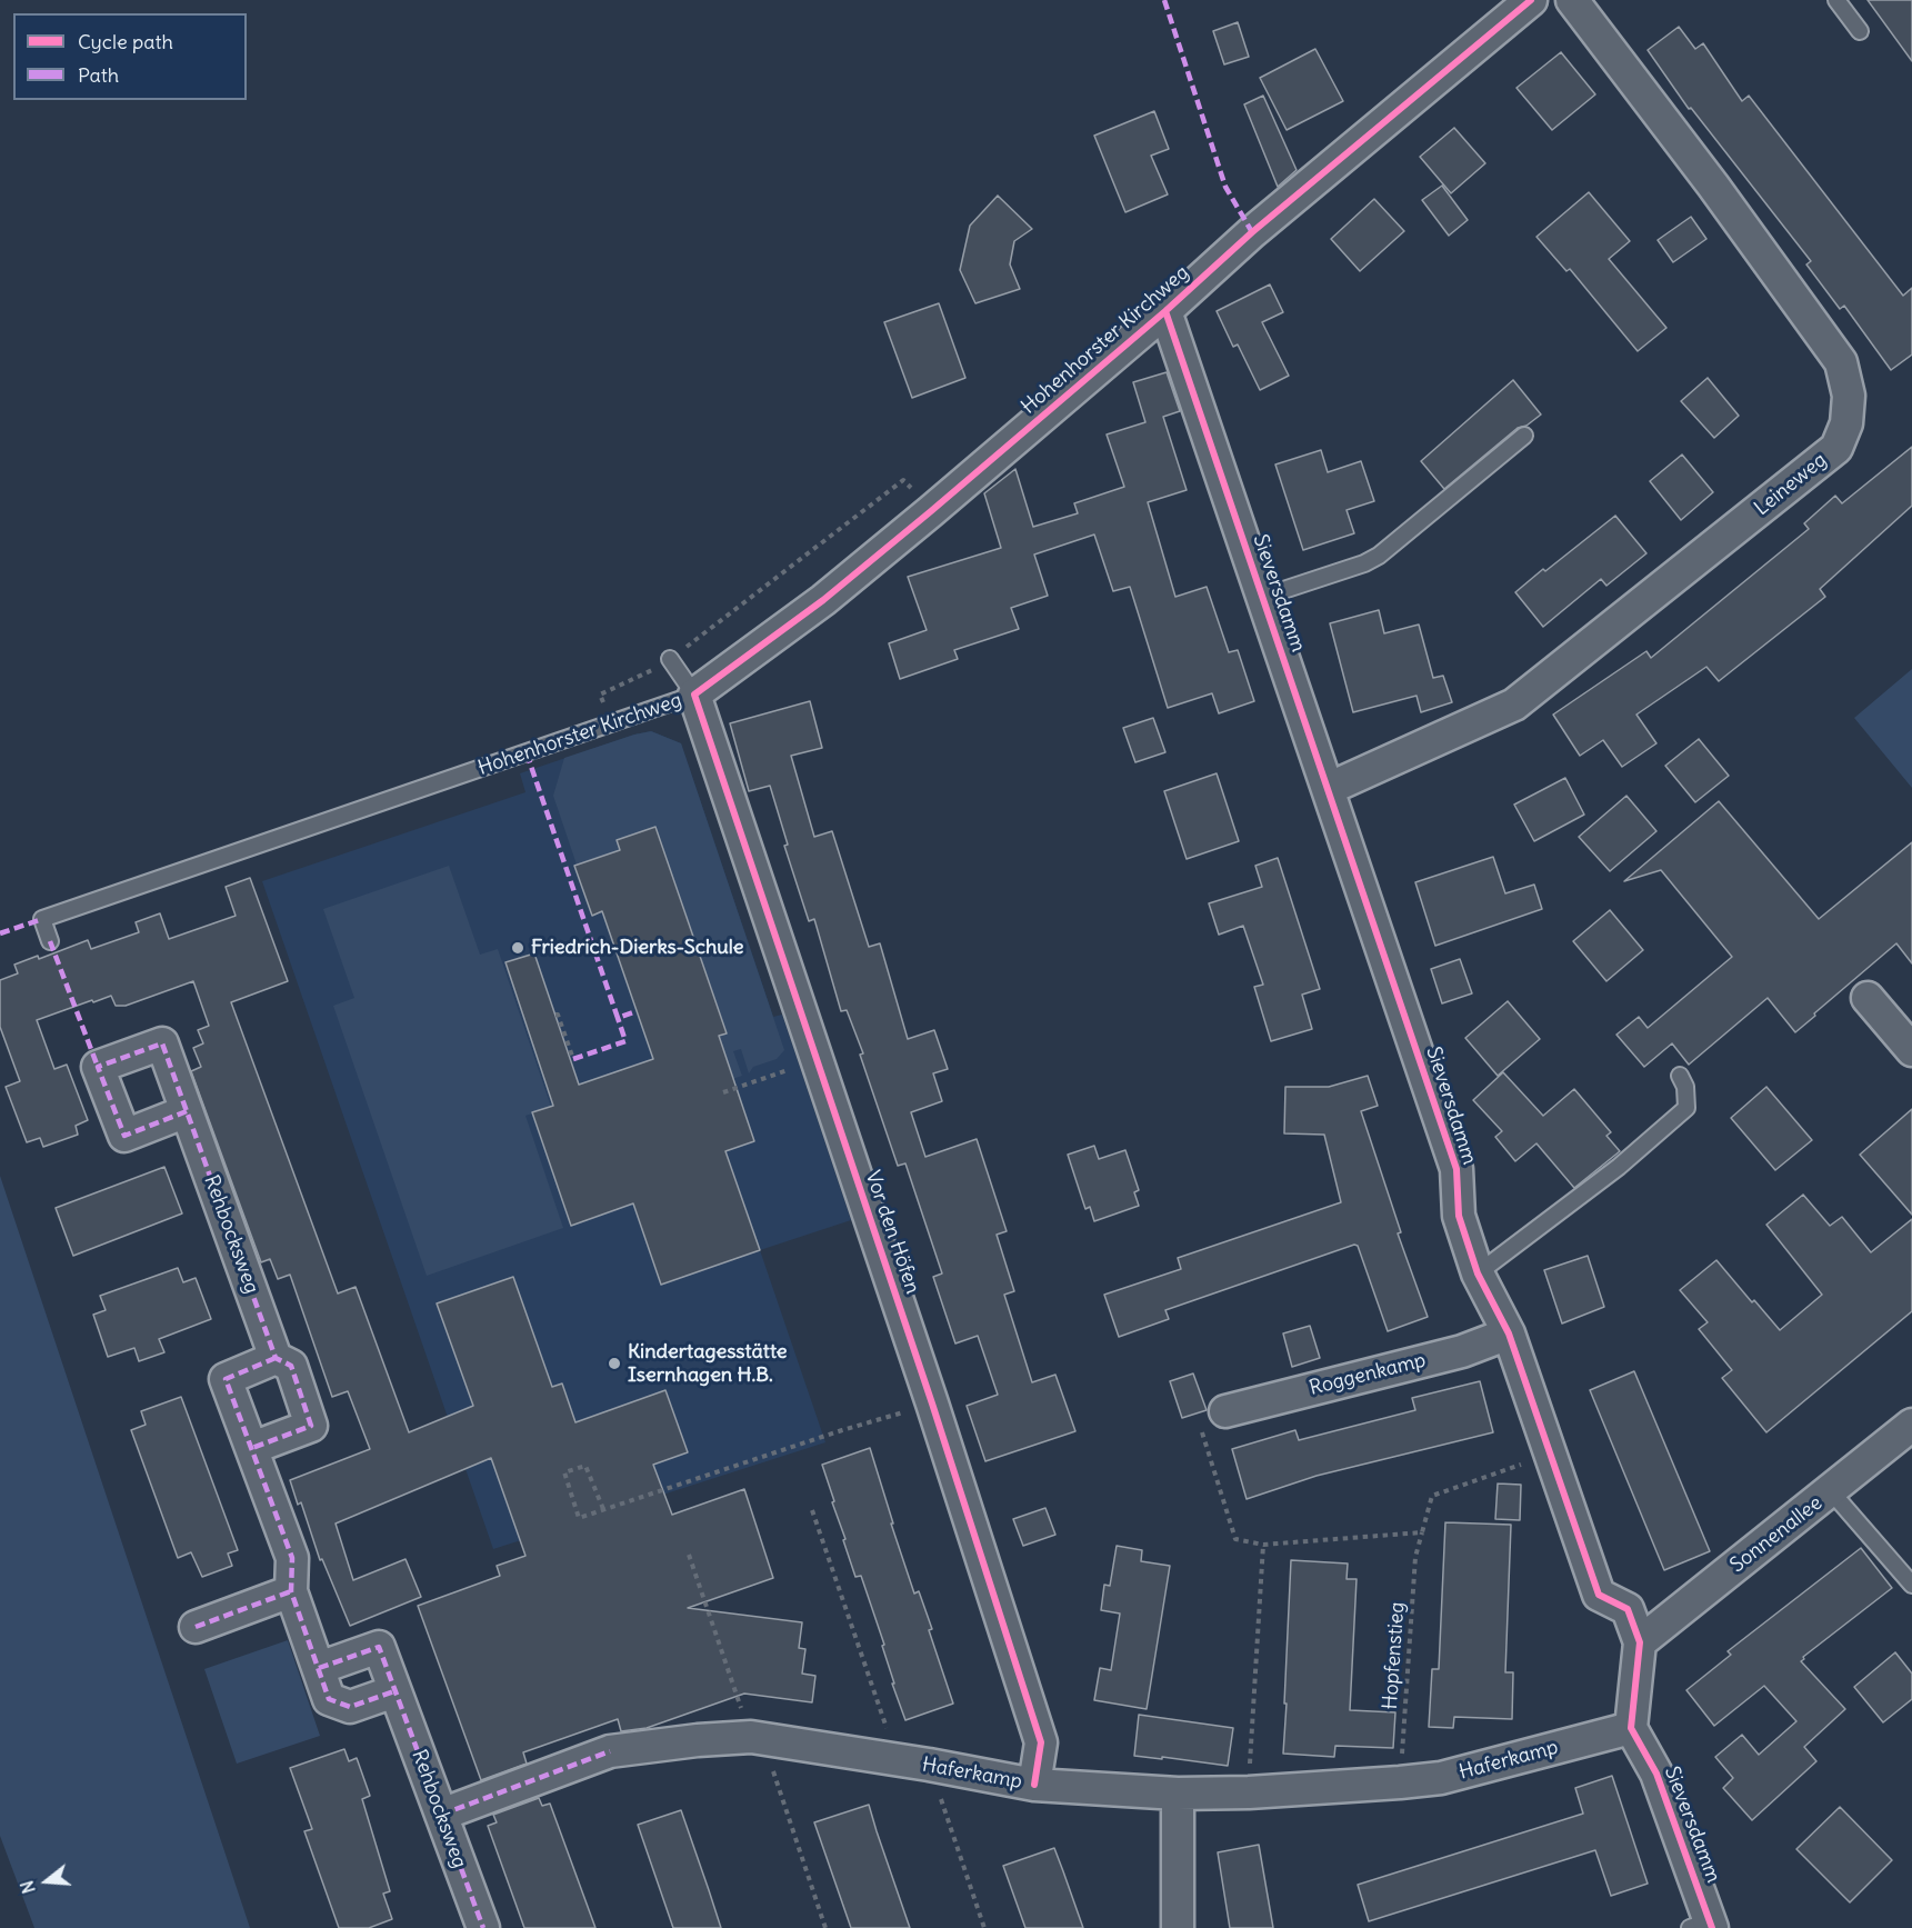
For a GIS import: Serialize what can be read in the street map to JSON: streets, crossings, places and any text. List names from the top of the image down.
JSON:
{
  "streets": {
    "street": [
      "Hohenhorster Kirchweg",
      "Leineweg",
      "Sieversdamm",
      "Vor den Höfen",
      "Rehbocksweg",
      "Roggenkamp",
      "Sonnenallee",
      "Haferkamp"
    ],
    "path": ["Hopfenstieg"]
  },
  "crossings": [
    ["Hohenhorster Kirchweg", "Sieversdamm"],
    ["Hohenhorster Kirchweg", "Vor den Höfen"],
    ["Leineweg", "Sieversdamm"],
    ["Sieversdamm", "Roggenkamp"],
    ["Sieversdamm", "Sonnenallee"],
    ["Sieversdamm", "Hopfenstieg"],
    ["Sieversdamm", "Haferkamp"],
    ["Vor den Höfen", "Haferkamp"],
    ["Rehbocksweg", "Haferkamp"],
    ["Hopfenstieg", "Haferkamp"]
  ],
  "places": ["Friedrich-Dierks-Schule", "Kindertagesstätte Isernhagen H.B."],
  "legend": ["Cycle path", "Path"],
  "north": "left"
}
